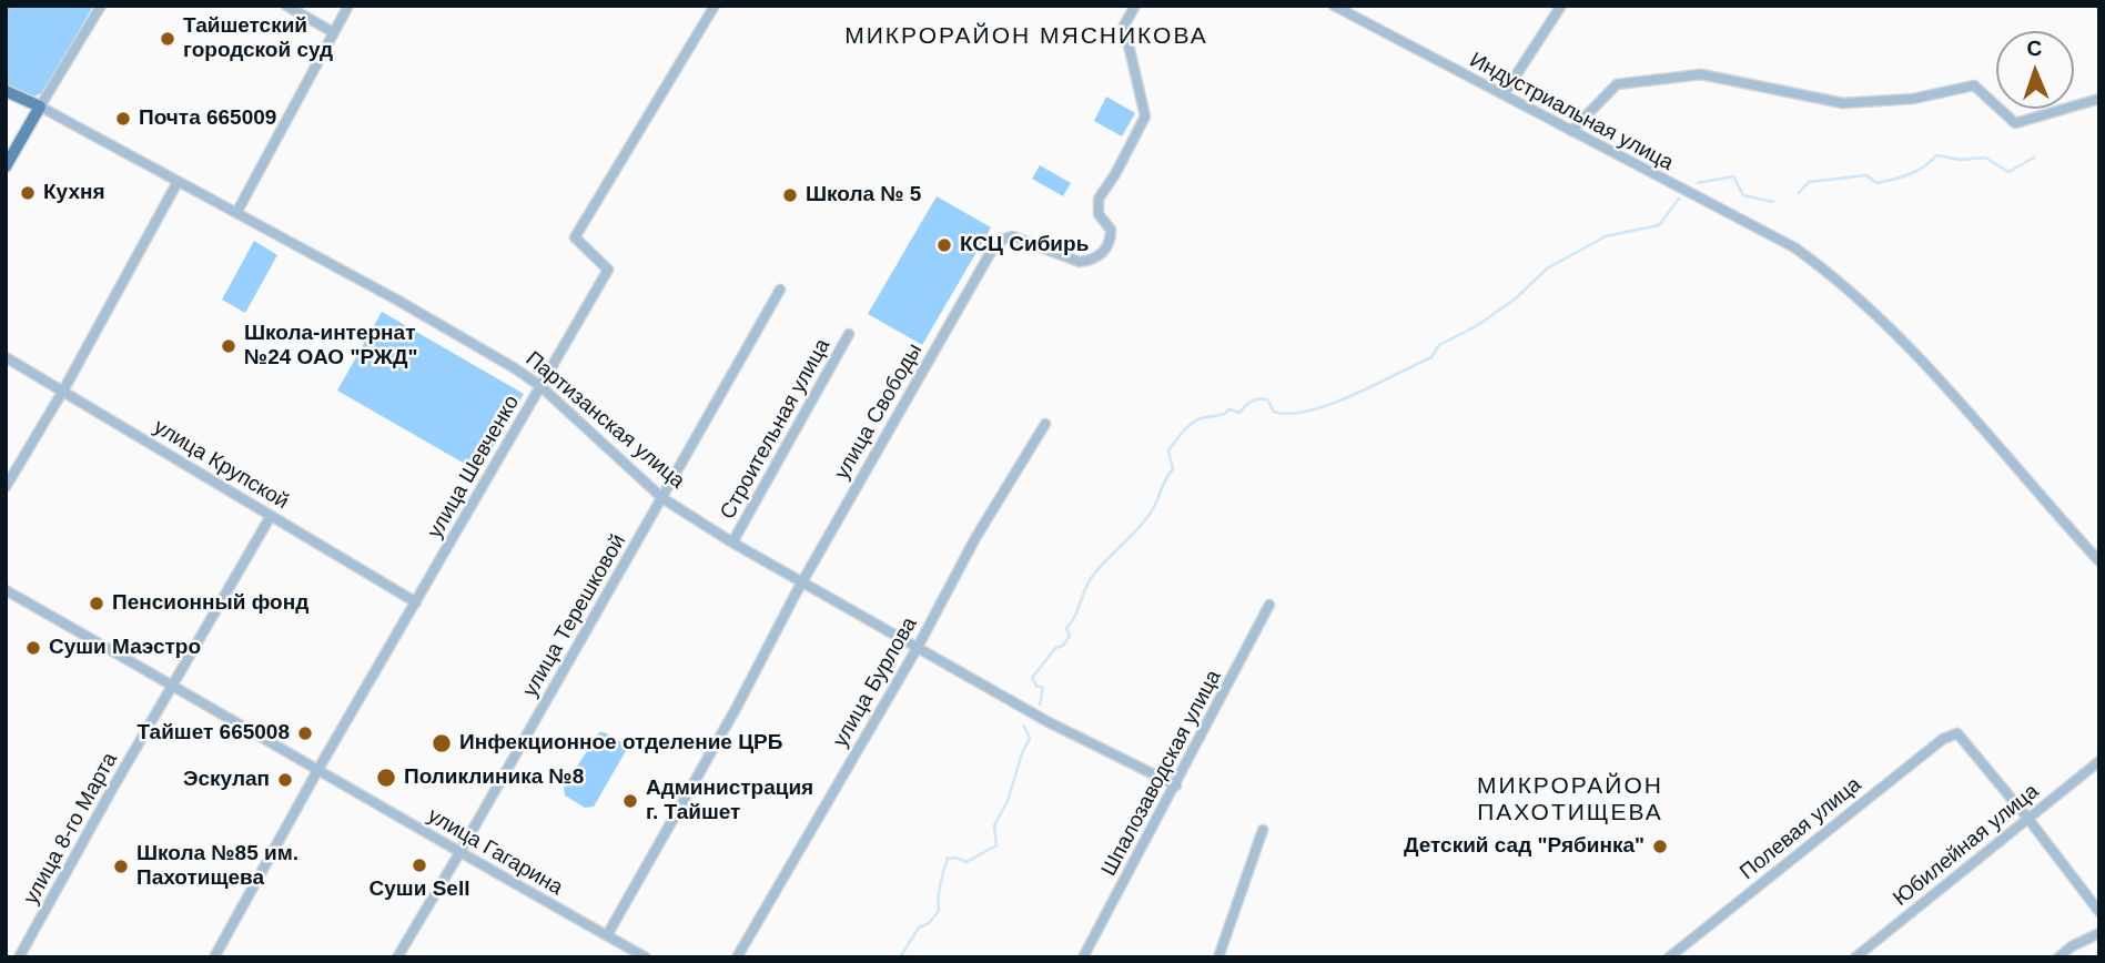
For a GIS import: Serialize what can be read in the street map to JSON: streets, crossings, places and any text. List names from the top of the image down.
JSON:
{
  "streets": {
    "main road": ["Партизанская улица"],
    "street": [
      "Индустриальная улица",
      "улица Свободы",
      "Строительная улица",
      "улица Крупской",
      "улица Шевченко",
      "улица Терешковой",
      "улица Бурлова",
      "Шпалозаводская улица",
      "улица 8-го Марта",
      "Полевая улица",
      "Юбилейная улица",
      "улица Гагарина"
    ]
  },
  "crossings": [
    ["улица Свободы", "Партизанская улица"],
    ["улица Свободы", "улица Гагарина"],
    ["Партизанская улица", "Строительная улица"],
    ["Партизанская улица", "улица Шевченко"],
    ["Партизанская улица", "улица Терешковой"],
    ["Партизанская улица", "улица Бурлова"],
    ["Партизанская улица", "Шпалозаводская улица"],
    ["улица Крупской", "улица Шевченко"],
    ["улица Крупской", "улица 8-го Марта"],
    ["улица Шевченко", "улица Гагарина"],
    ["улица Терешковой", "улица Гагарина"],
    ["улица 8-го Марта", "улица Гагарина"],
    ["Полевая улица", "Юбилейная улица"]
  ],
  "districts": ["МИКРОРАЙОН МЯСНИКОВА", "МИКРОРАЙОН ПАХОТИЩЕВА"],
  "places": [
    "Тайшетский городской суд",
    "Почта 665009",
    "Кухня",
    "Школа № 5",
    "КСЦ Сибирь",
    "Школа-интернат №24 ОАО \"РЖД\"",
    "Пенсионный фонд",
    "Суши Маэстро",
    "Тайшет 665008",
    "Инфекционное отделение ЦРБ",
    "Поликлиника №8",
    "Эскулап",
    "Администрация г. Тайшет",
    "Детский сад \"Рябинка\"",
    "Суши Sell",
    "Школа №85 им. Пахотищева"
  ],
  "north": "top"
}
